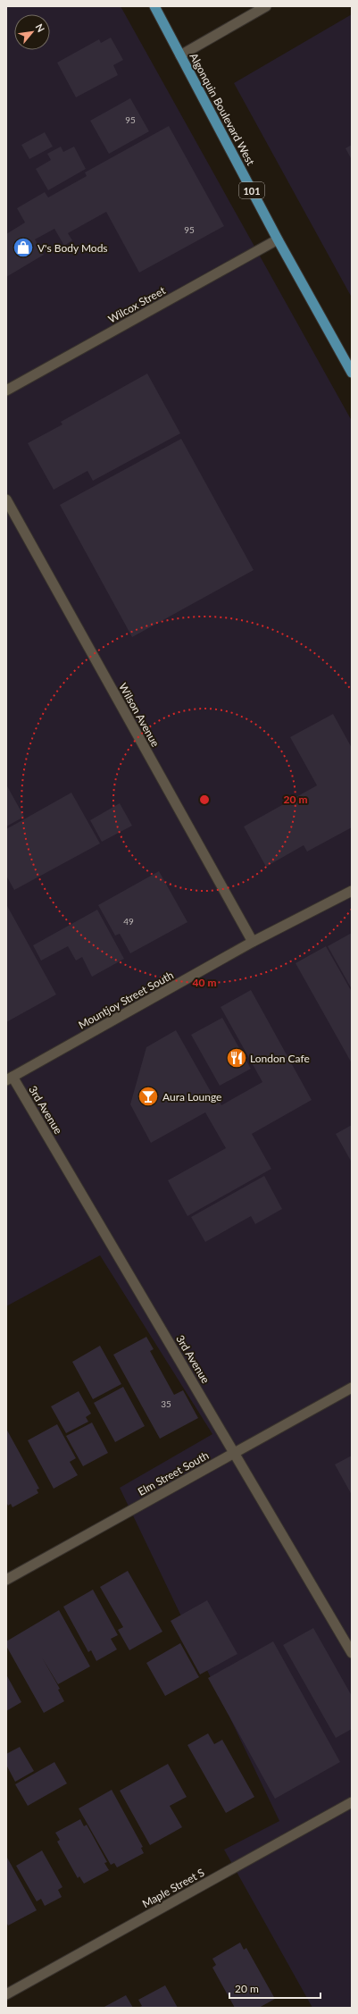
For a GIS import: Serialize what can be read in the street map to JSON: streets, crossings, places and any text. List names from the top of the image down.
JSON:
{
  "streets": {
    "main road": ["Algonquin Boulevard West", "101"],
    "street": [
      "Wilcox Street",
      "Wilson Avenue",
      "Mountjoy Street South",
      "3rd Avenue",
      "Elm Street South",
      "Maple Street S"
    ]
  },
  "crossings": [
    ["Algonquin Boulevard West", "Wilcox Street"],
    ["Wilson Avenue", "Mountjoy Street South"],
    ["Mountjoy Street South", "3rd Avenue"],
    ["3rd Avenue", "Elm Street South"]
  ],
  "places": {
    "shop": ["V's Body Mods"],
    "restaurant": ["London Cafe"],
    "bar": ["Aura Lounge"]
  },
  "house_numbers": [
    "95",
    "95",
    "49",
    "35"
  ],
  "scale_bar": "20 m",
  "north": "top right",
  "rings": ["20 m", "40 m"]
}
